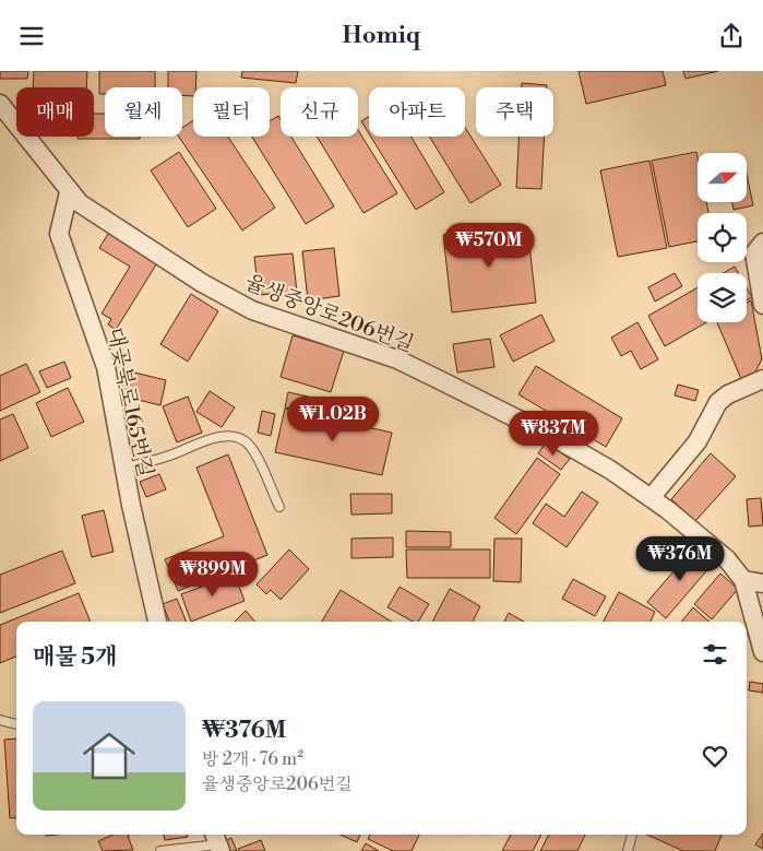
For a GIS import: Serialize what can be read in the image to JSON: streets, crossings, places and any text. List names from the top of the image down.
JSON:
{
  "streets": {
    "street": ["율생중앙로206번길", "대곶북로165번길"]
  },
  "crossings": [
    ["율생중앙로206번길", "대곶북로165번길"]
  ],
  "north": "right",
  "page": {
    "header": "Homiq",
    "chip": [
      "매매",
      "월세",
      "필터",
      "신규",
      "아파트",
      "주택"
    ],
    "price": [
      "₩570M",
      "₩1.02B",
      "₩837M",
      "₩376M",
      "₩899M"
    ],
    "heading": "매물 5개",
    "list": [
      {
        "name": "₩376M",
        "note": "방 2개 · 76 m² · 율생중앙로206번길"
      }
    ]
  }
}
